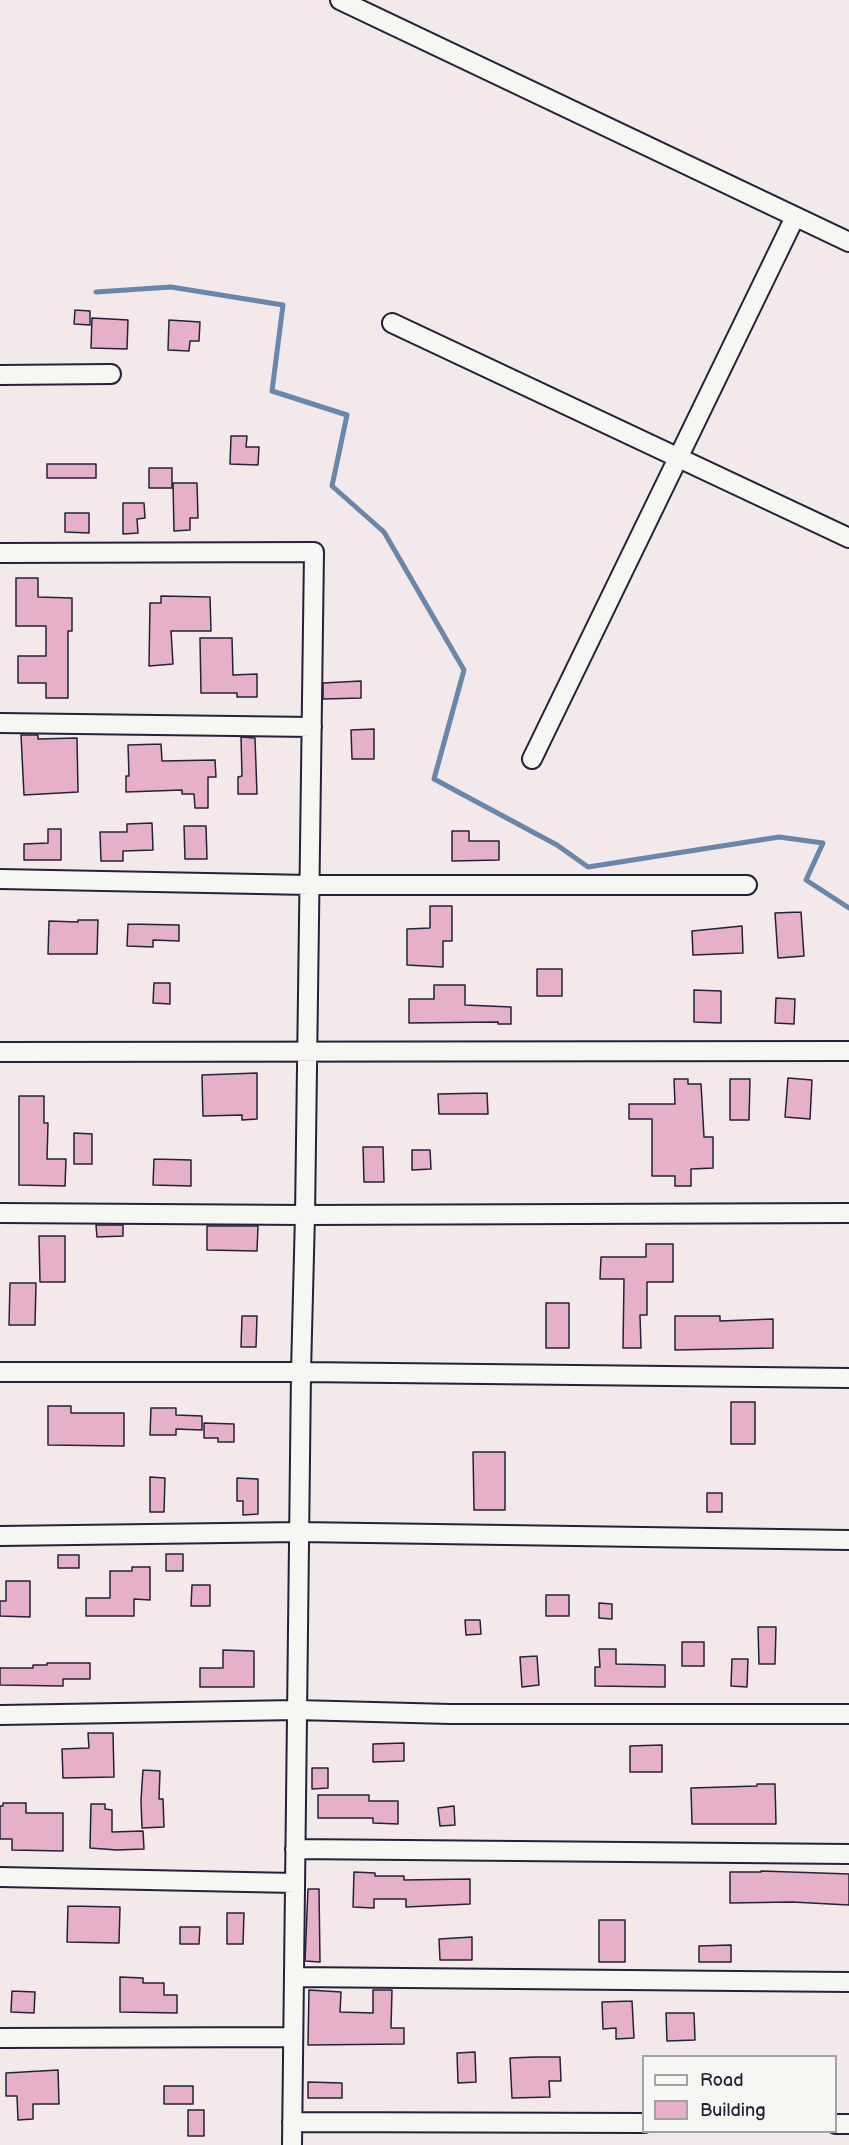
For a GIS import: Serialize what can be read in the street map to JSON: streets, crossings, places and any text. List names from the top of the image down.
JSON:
{
  "legend": ["Road", "Building"]
}
